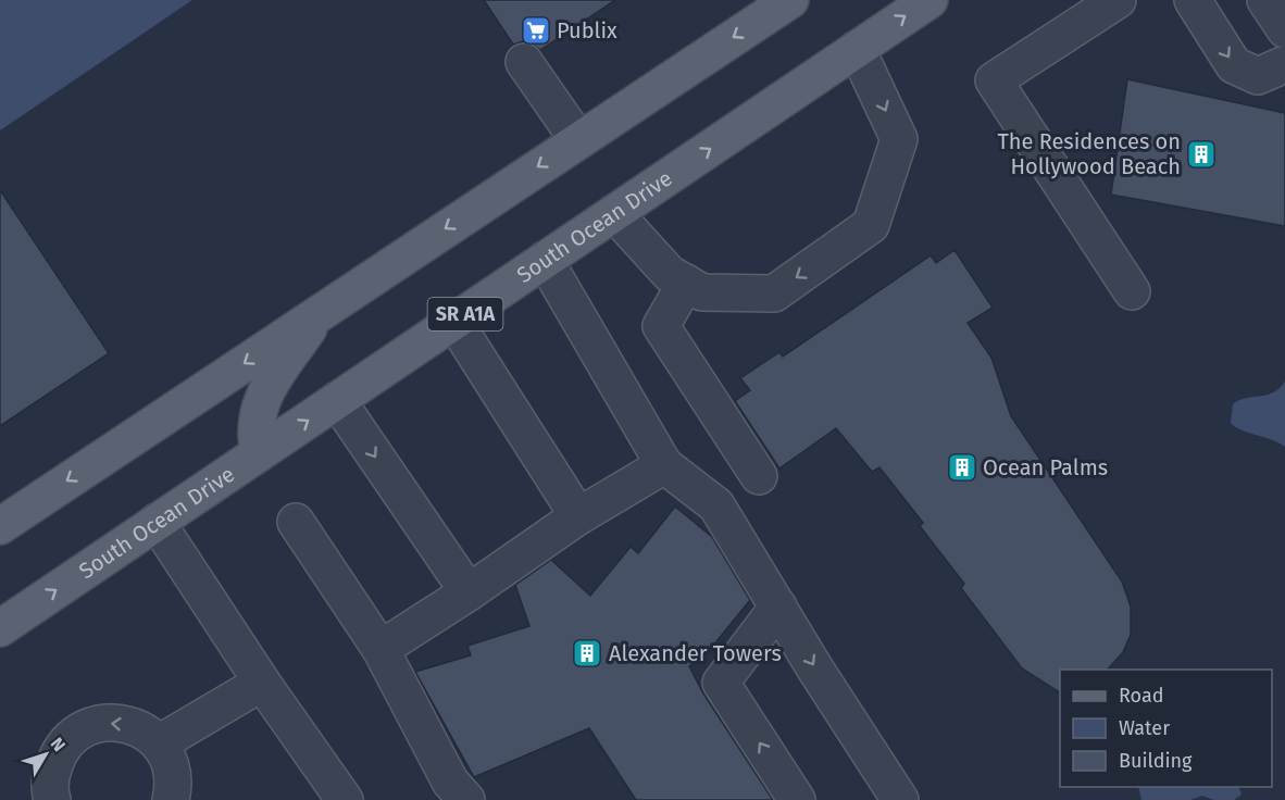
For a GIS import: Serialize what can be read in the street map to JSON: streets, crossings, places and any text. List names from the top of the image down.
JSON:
{
  "streets": {
    "main road": ["South Ocean Drive", "SR A1A"]
  },
  "places": {
    "supermarket": ["Publix"],
    "building": ["The Residences on Hollywood Beach", "Ocean Palms", "Alexander Towers"]
  },
  "legend": ["Road", "Water", "Building"],
  "north": "top right"
}
